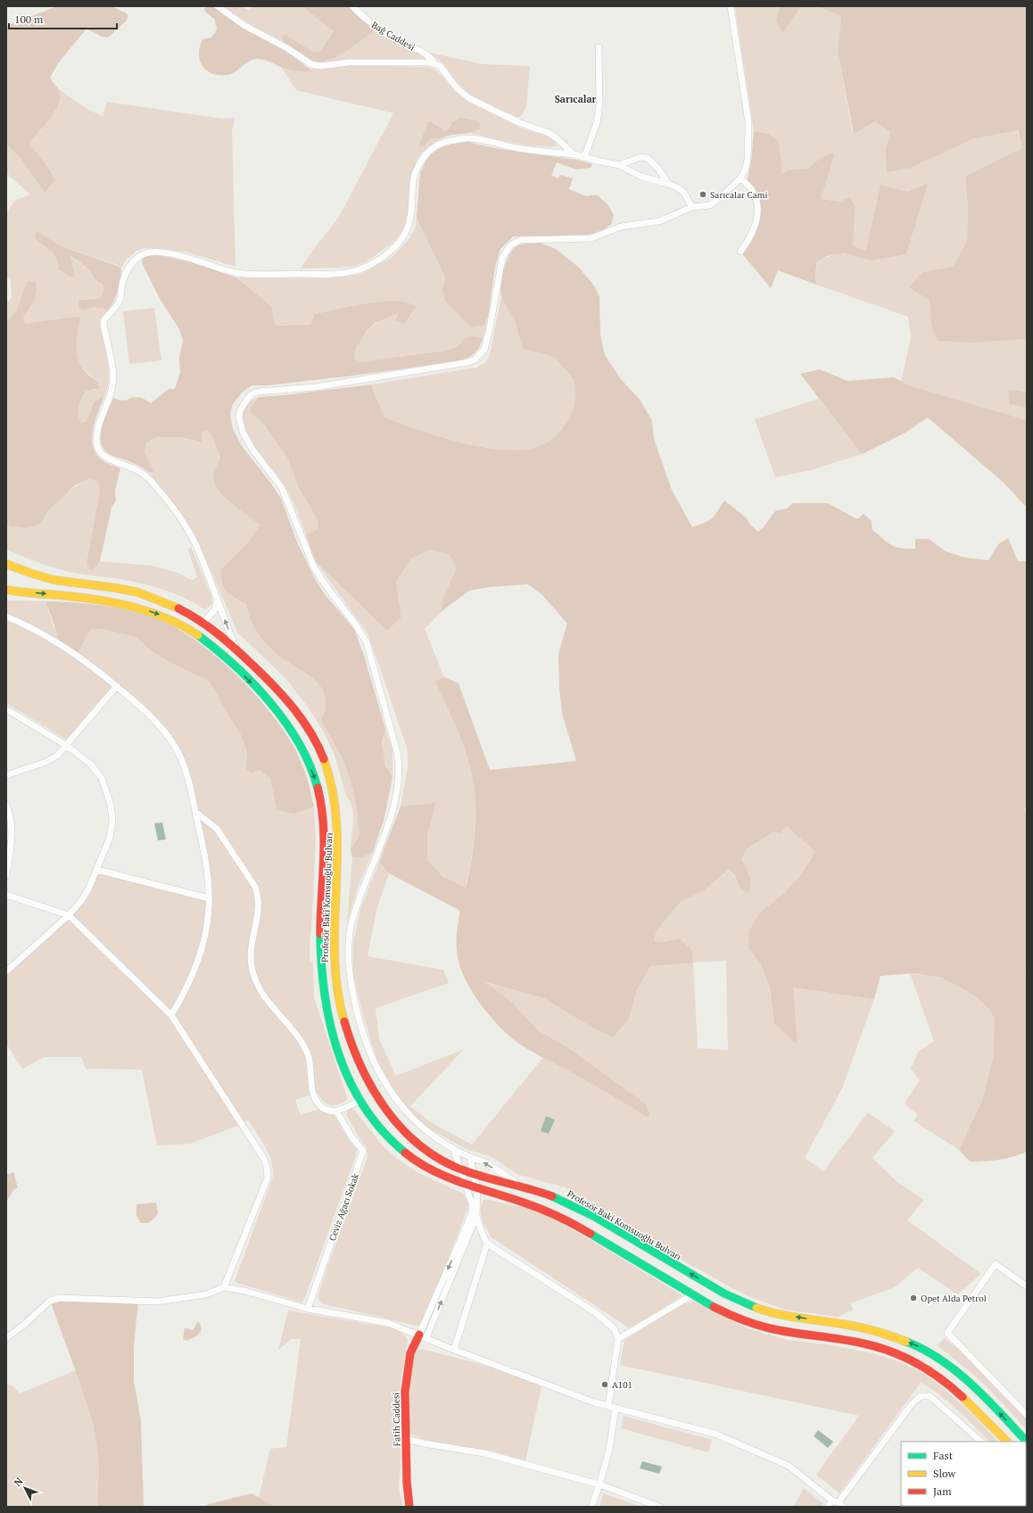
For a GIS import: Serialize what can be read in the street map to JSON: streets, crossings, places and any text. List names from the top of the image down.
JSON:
{
  "streets": {
    "main road": ["Profesör Baki Komsuoğlu Bulvarı", "Fatih Caddesi"],
    "street": ["Bağ Caddesi", "Ceviz Ağacı Sokak"]
  },
  "districts": ["Sarıcalar"],
  "places": ["Sarıcalar Cami", "Opet Alda Petrol", "A101"],
  "legend": ["Fast", "Slow", "Jam"],
  "scale_bar": "100 m",
  "north": "top left"
}
